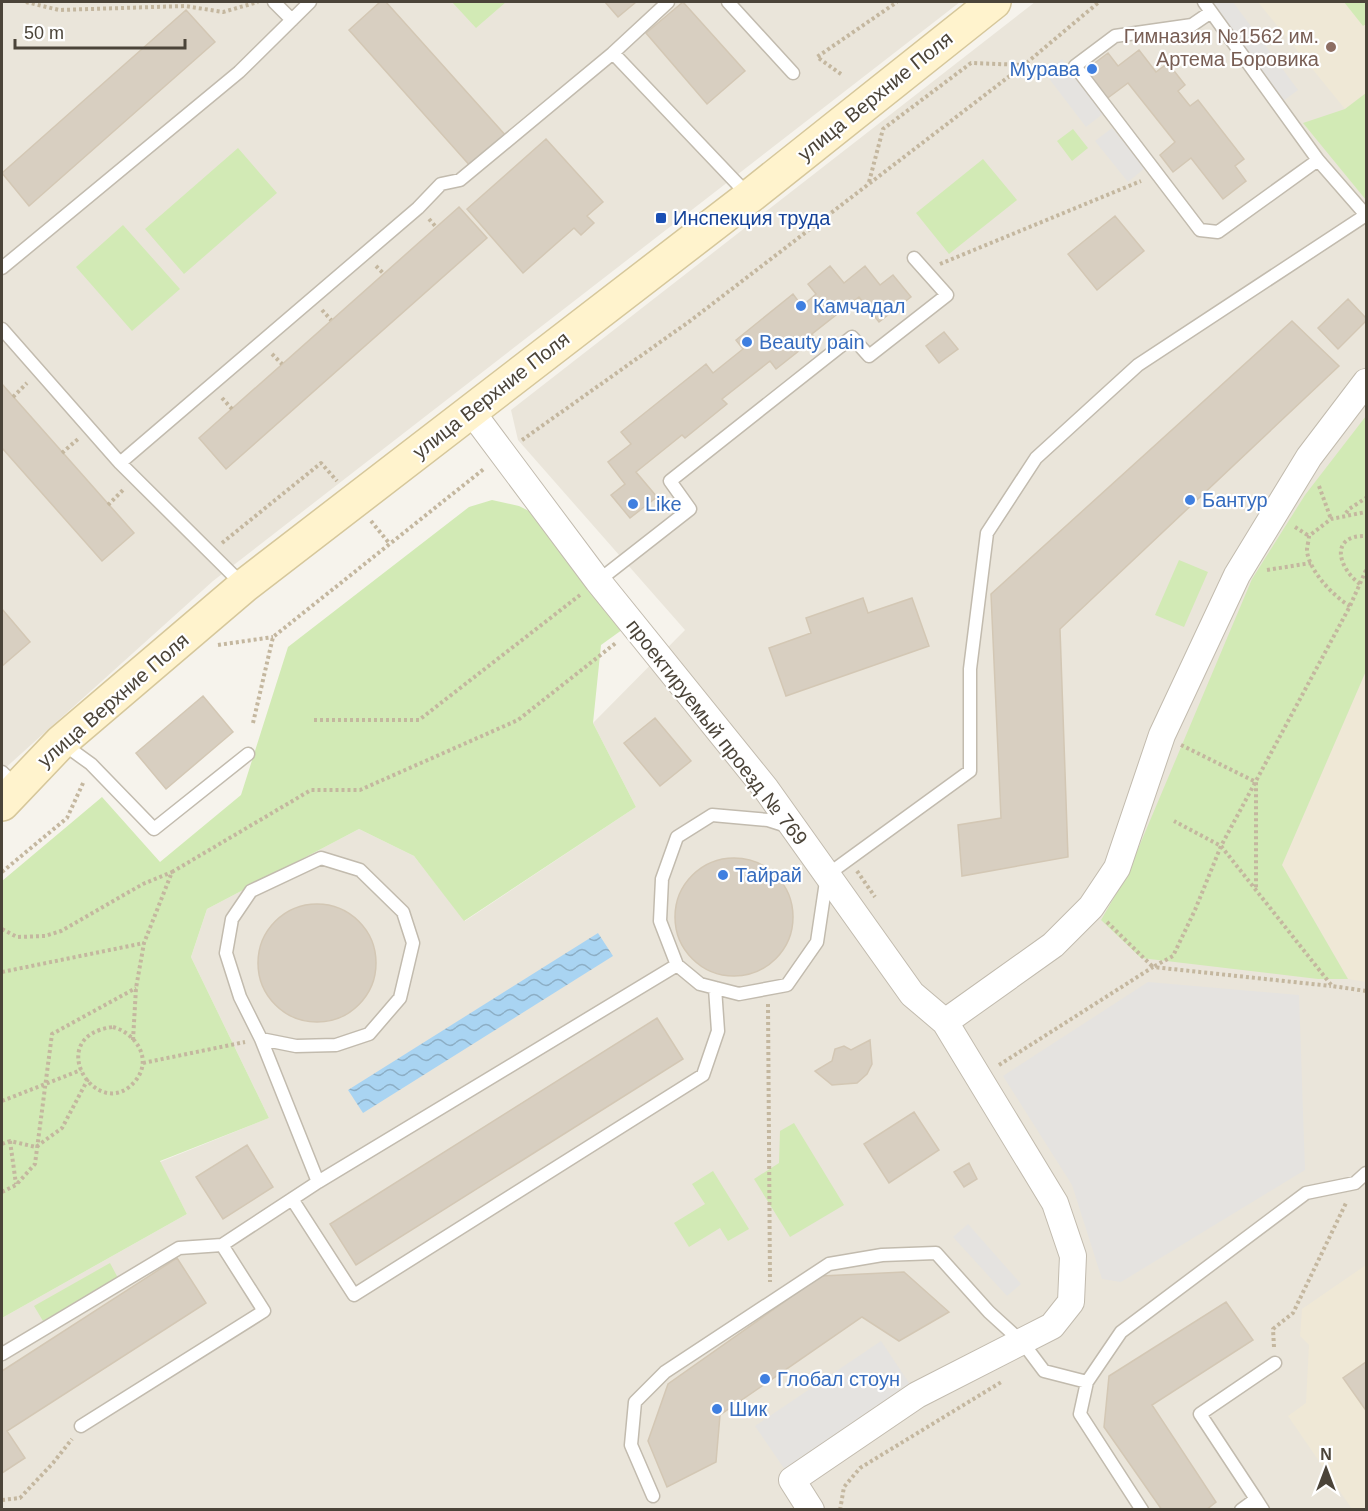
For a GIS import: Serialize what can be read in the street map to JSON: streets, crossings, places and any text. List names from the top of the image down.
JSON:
{
  "streets": {
    "main road": ["улица Верхние Поля"],
    "street": ["проектируемый проезд № 769"]
  },
  "crossings": [
    ["улица Верхние Поля", "проектируемый проезд № 769"]
  ],
  "places": {
    "other": [
      "Гимназия №1562 им. Артема Боровика",
      "Мурава",
      "Камчадал",
      "Beauty pain",
      "Бантур",
      "Like",
      "Тайрай",
      "Глобал стоун",
      "Шик"
    ],
    "transit": ["Инспекция труда"]
  },
  "scale_bar": "50 m",
  "north": "top"
}
